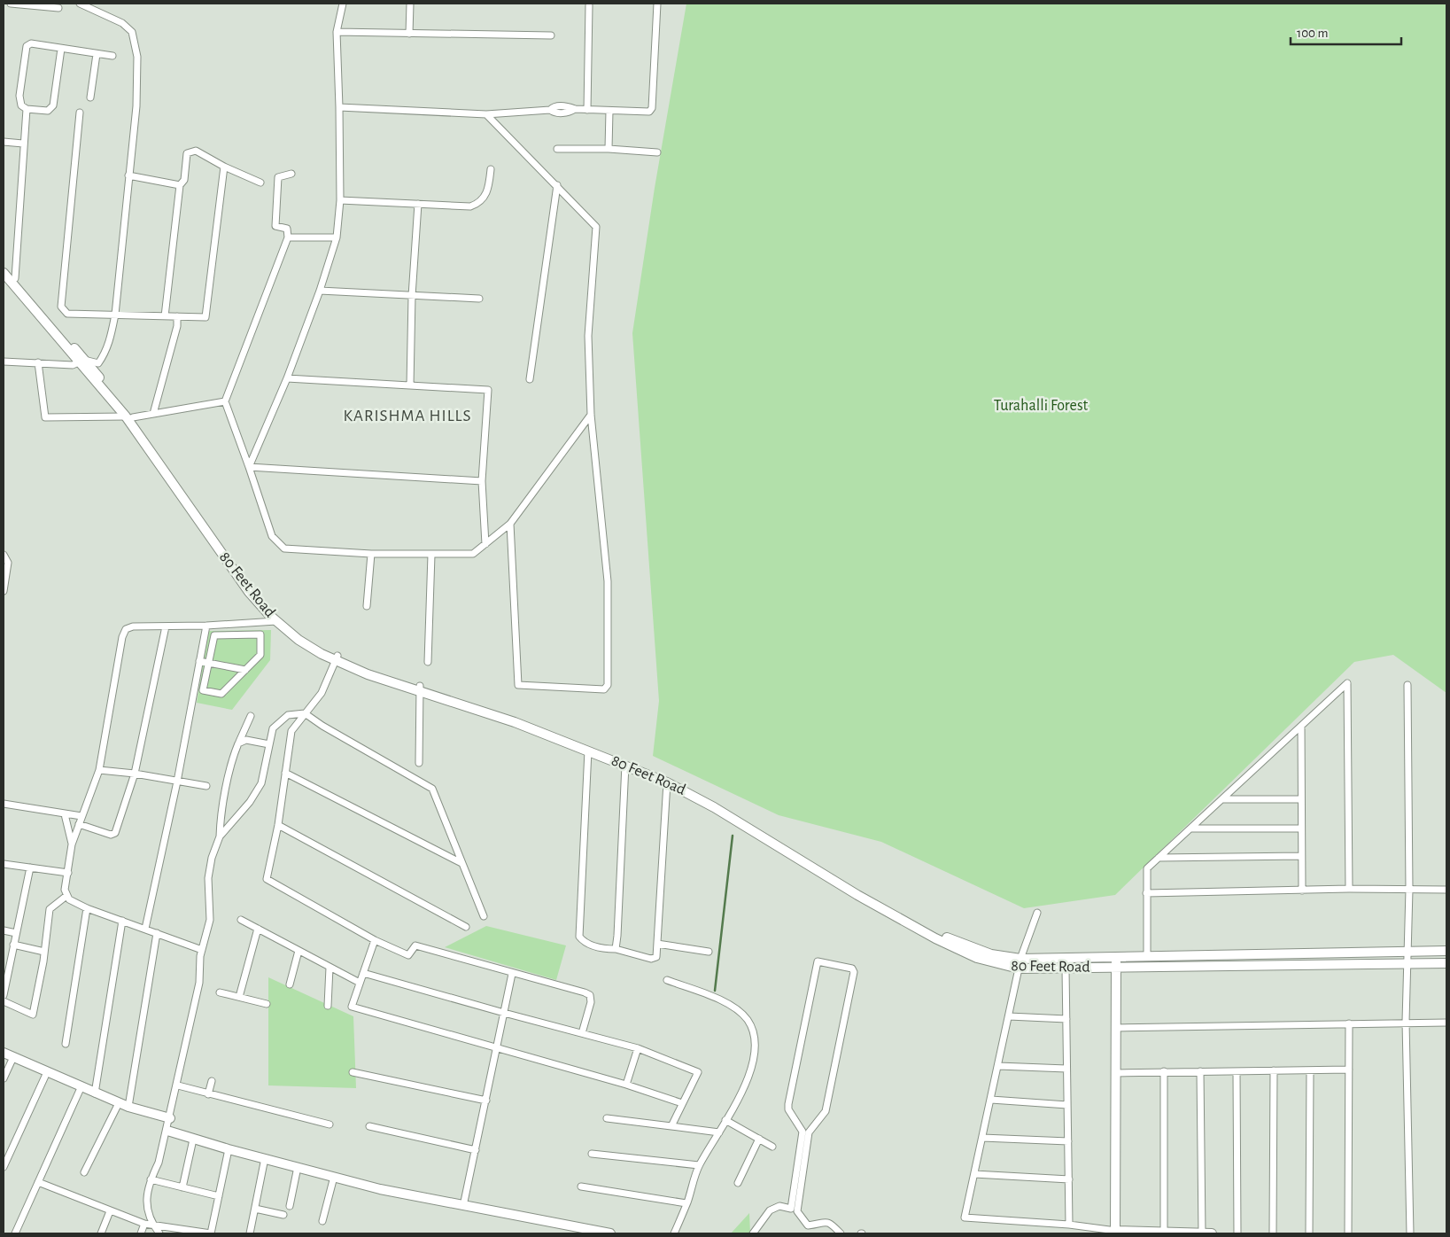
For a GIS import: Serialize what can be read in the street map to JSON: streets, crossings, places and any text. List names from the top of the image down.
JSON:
{
  "streets": {
    "main road": ["80 Feet Road"]
  },
  "districts": ["KARISHMA HILLS"],
  "parks": ["Turahalli Forest"],
  "scale_bar": "100 m"
}
